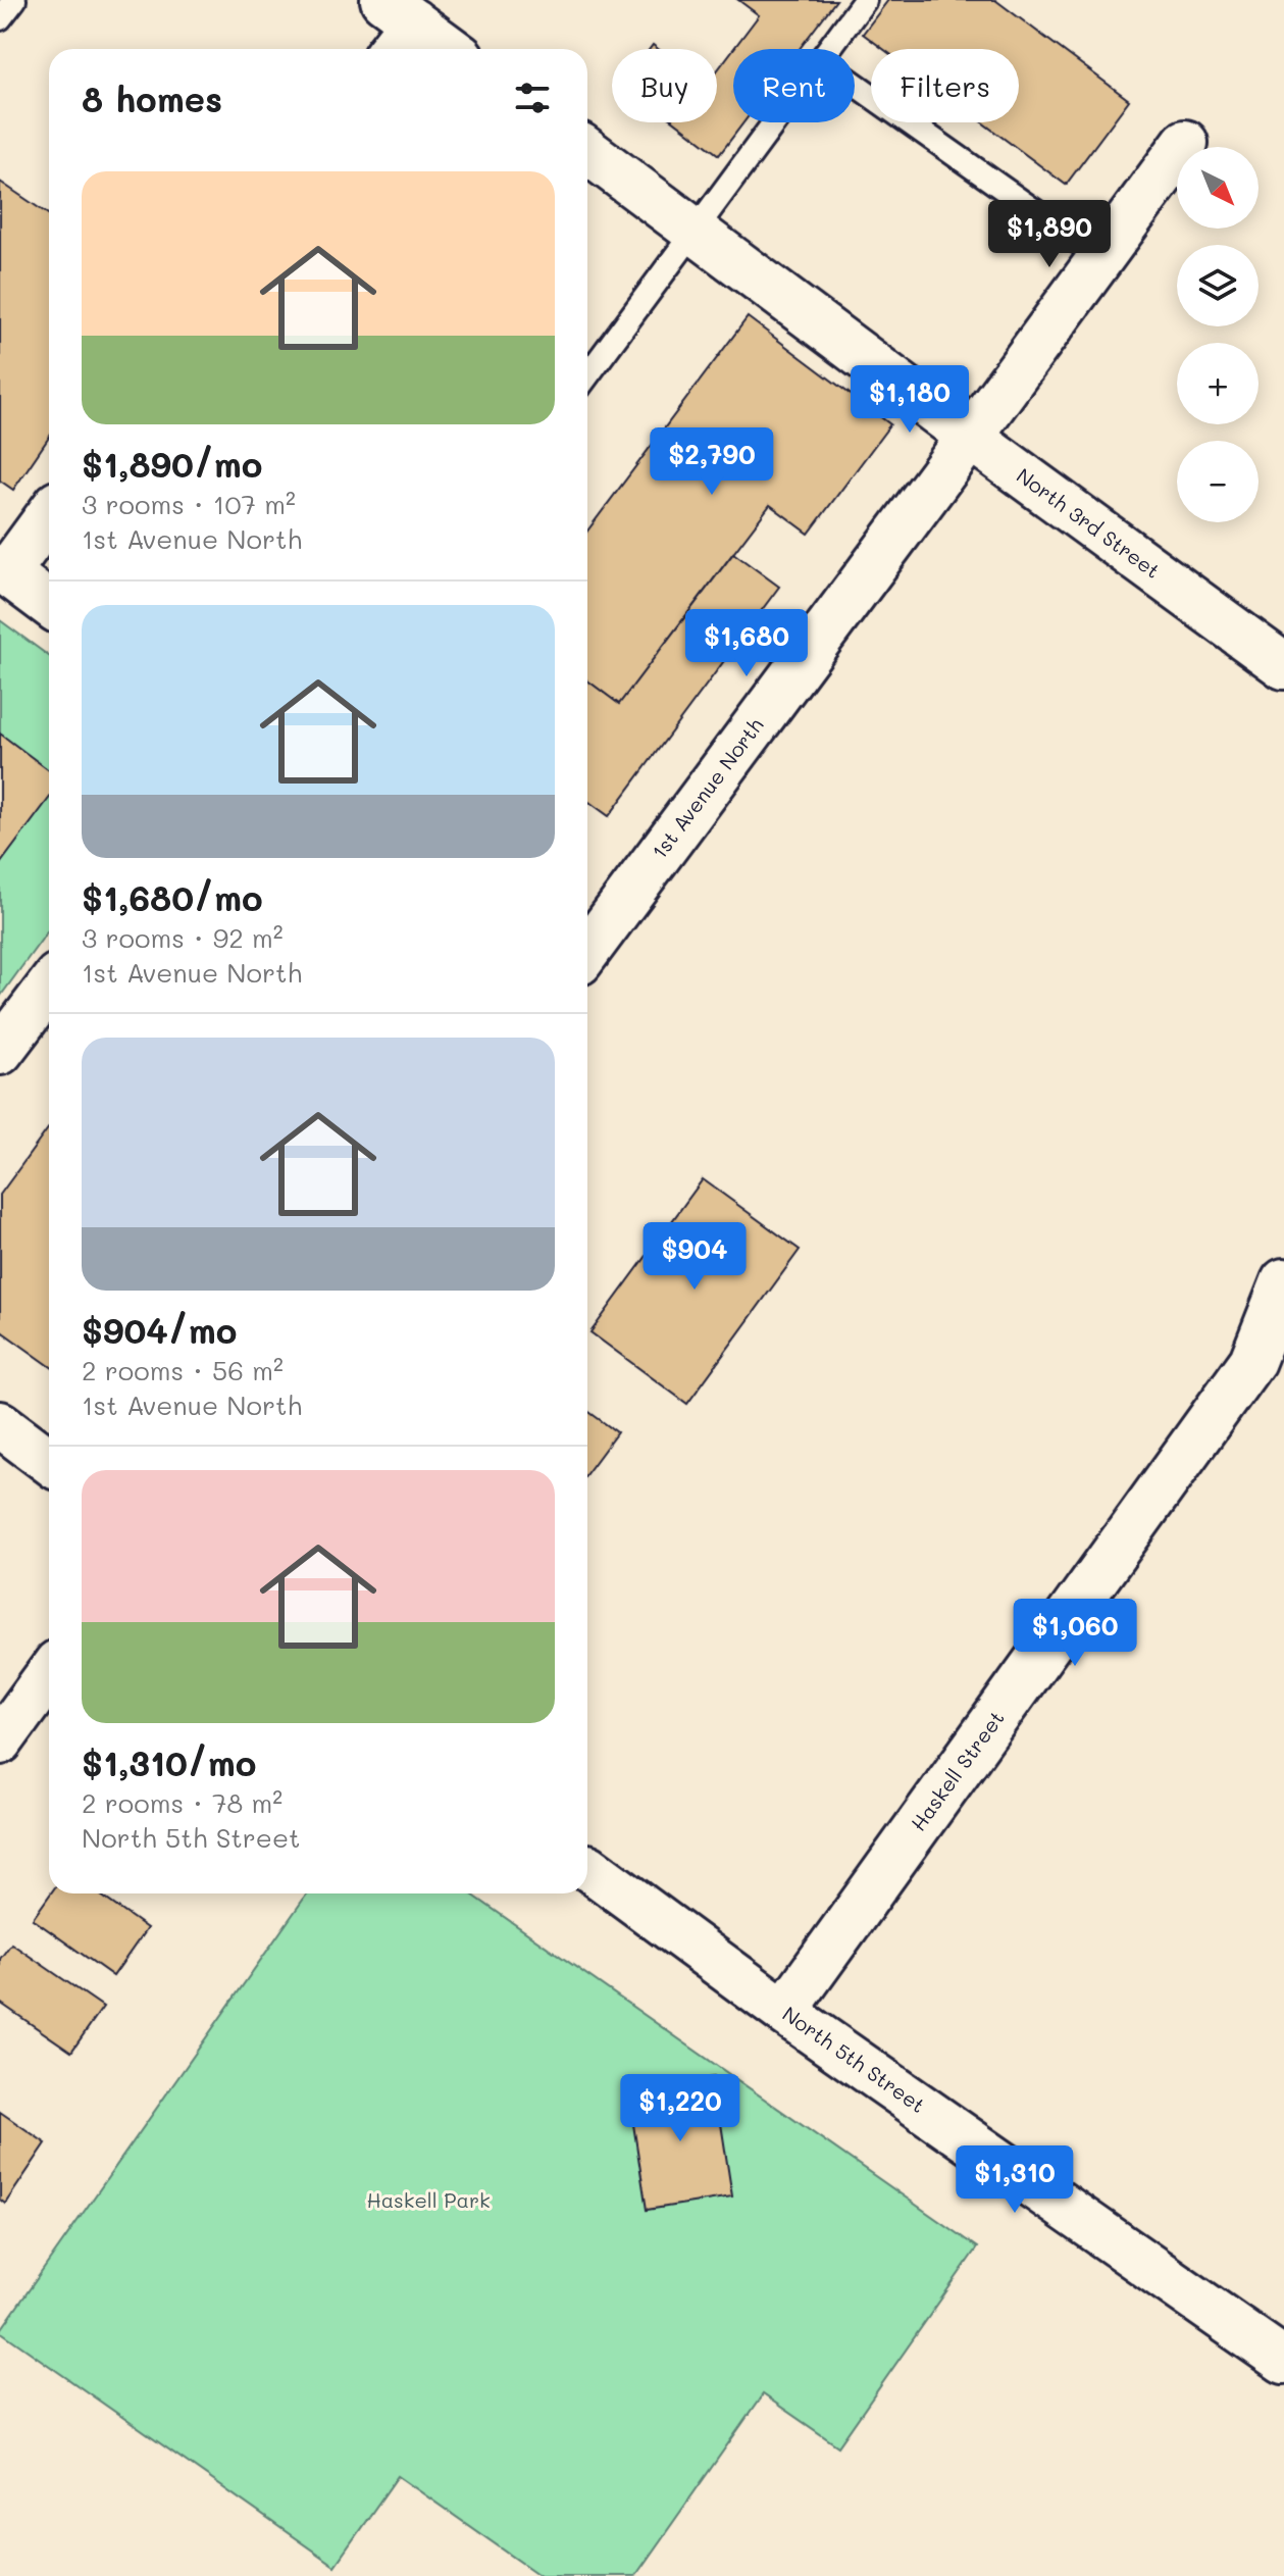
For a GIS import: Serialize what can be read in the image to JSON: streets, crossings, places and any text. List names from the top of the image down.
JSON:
{
  "streets": {
    "street": [
      "North 3rd Street",
      "1st Avenue North",
      "Haskell Street",
      "North 5th Street"
    ]
  },
  "crossings": [
    ["North 3rd Street", "1st Avenue North"],
    ["Haskell Street", "North 5th Street"]
  ],
  "parks": ["Haskell Park"],
  "north": "bottom right",
  "page": {
    "chip": ["Buy", "Rent", "Filters"],
    "heading": "8 homes",
    "map_buttons": ["+", "−"],
    "list": [
      {
        "name": "$1,890/mo",
        "note": "3 rooms · 107 m² · 1st Avenue North"
      },
      {
        "name": "$1,680/mo",
        "note": "3 rooms · 92 m² · 1st Avenue North"
      },
      {
        "name": "$904/mo",
        "note": "2 rooms · 56 m² · 1st Avenue North"
      },
      {
        "name": "$1,310/mo",
        "note": "2 rooms · 78 m² · North 5th Street"
      }
    ],
    "price": [
      "$1,890",
      "$1,180",
      "$2,790",
      "$1,680",
      "$904",
      "$1,060",
      "$1,220",
      "$1,310"
    ]
  }
}
